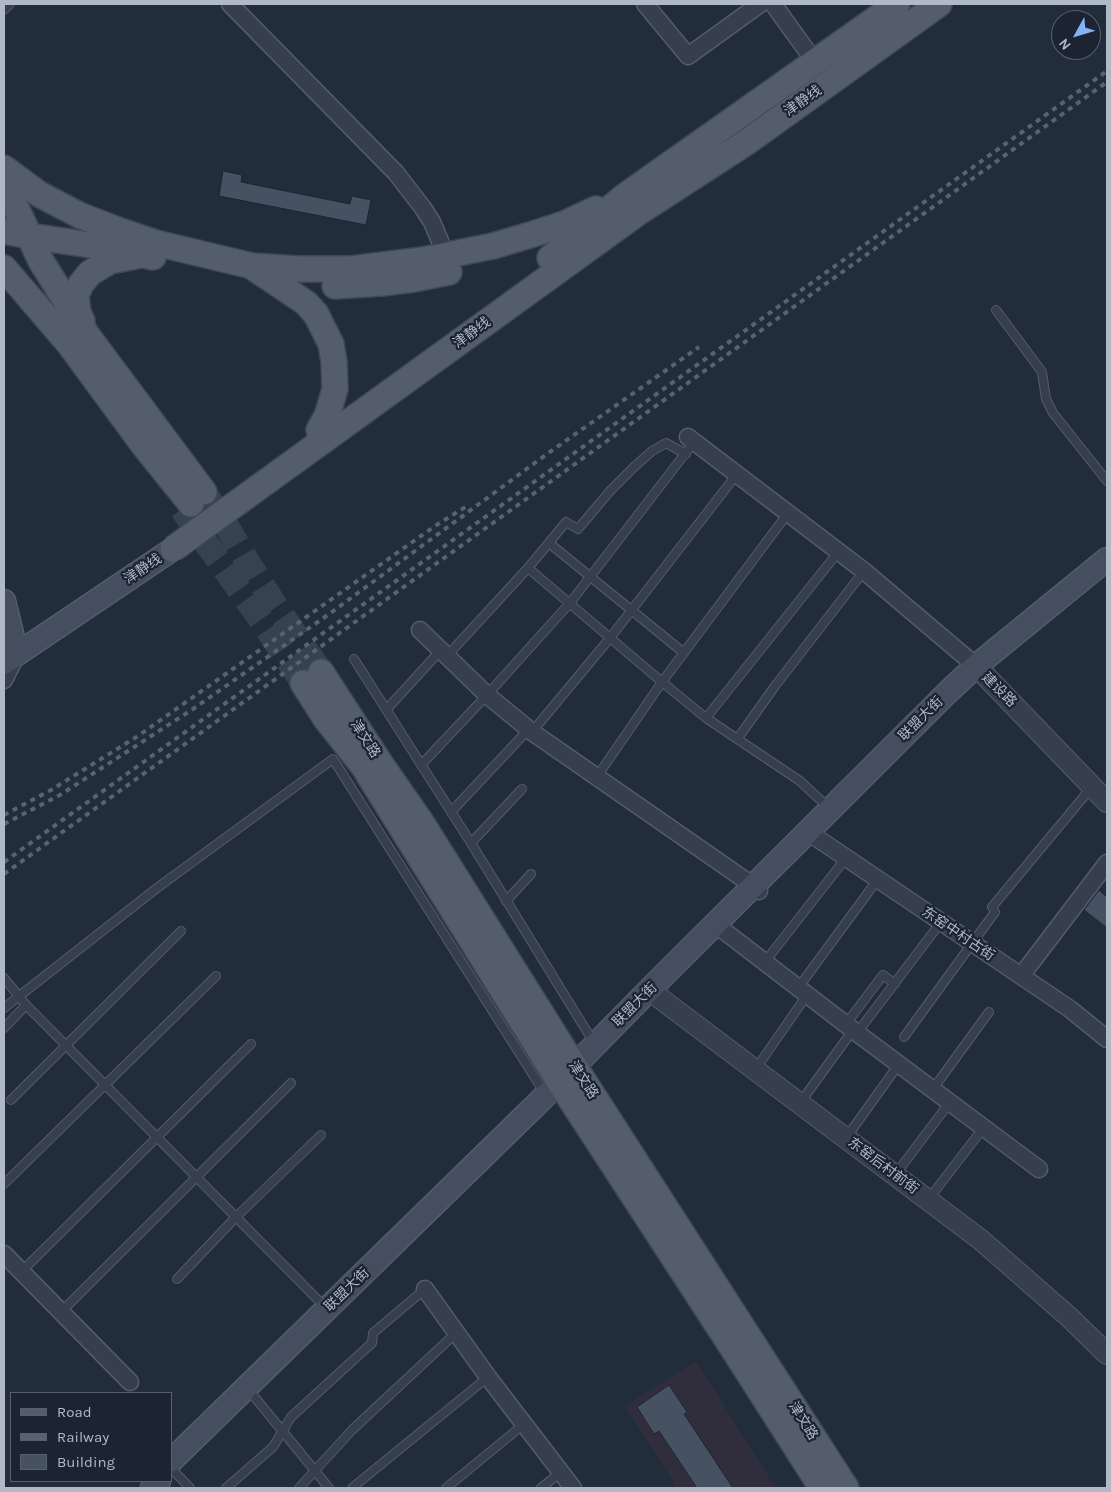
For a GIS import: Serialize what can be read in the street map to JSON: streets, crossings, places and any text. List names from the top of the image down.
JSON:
{
  "streets": {
    "main road": ["津静线", "联盟大街", "津文路"],
    "street": ["建设路", "东窑中村古街", "东窑后村前街"]
  },
  "crossings": [
    ["建设路", "联盟大街"],
    ["联盟大街", "津文路"],
    ["联盟大街", "东窑中村古街"],
    ["联盟大街", "东窑后村前街"]
  ],
  "legend": ["Road", "Railway", "Building"],
  "north": "bottom left"
}
